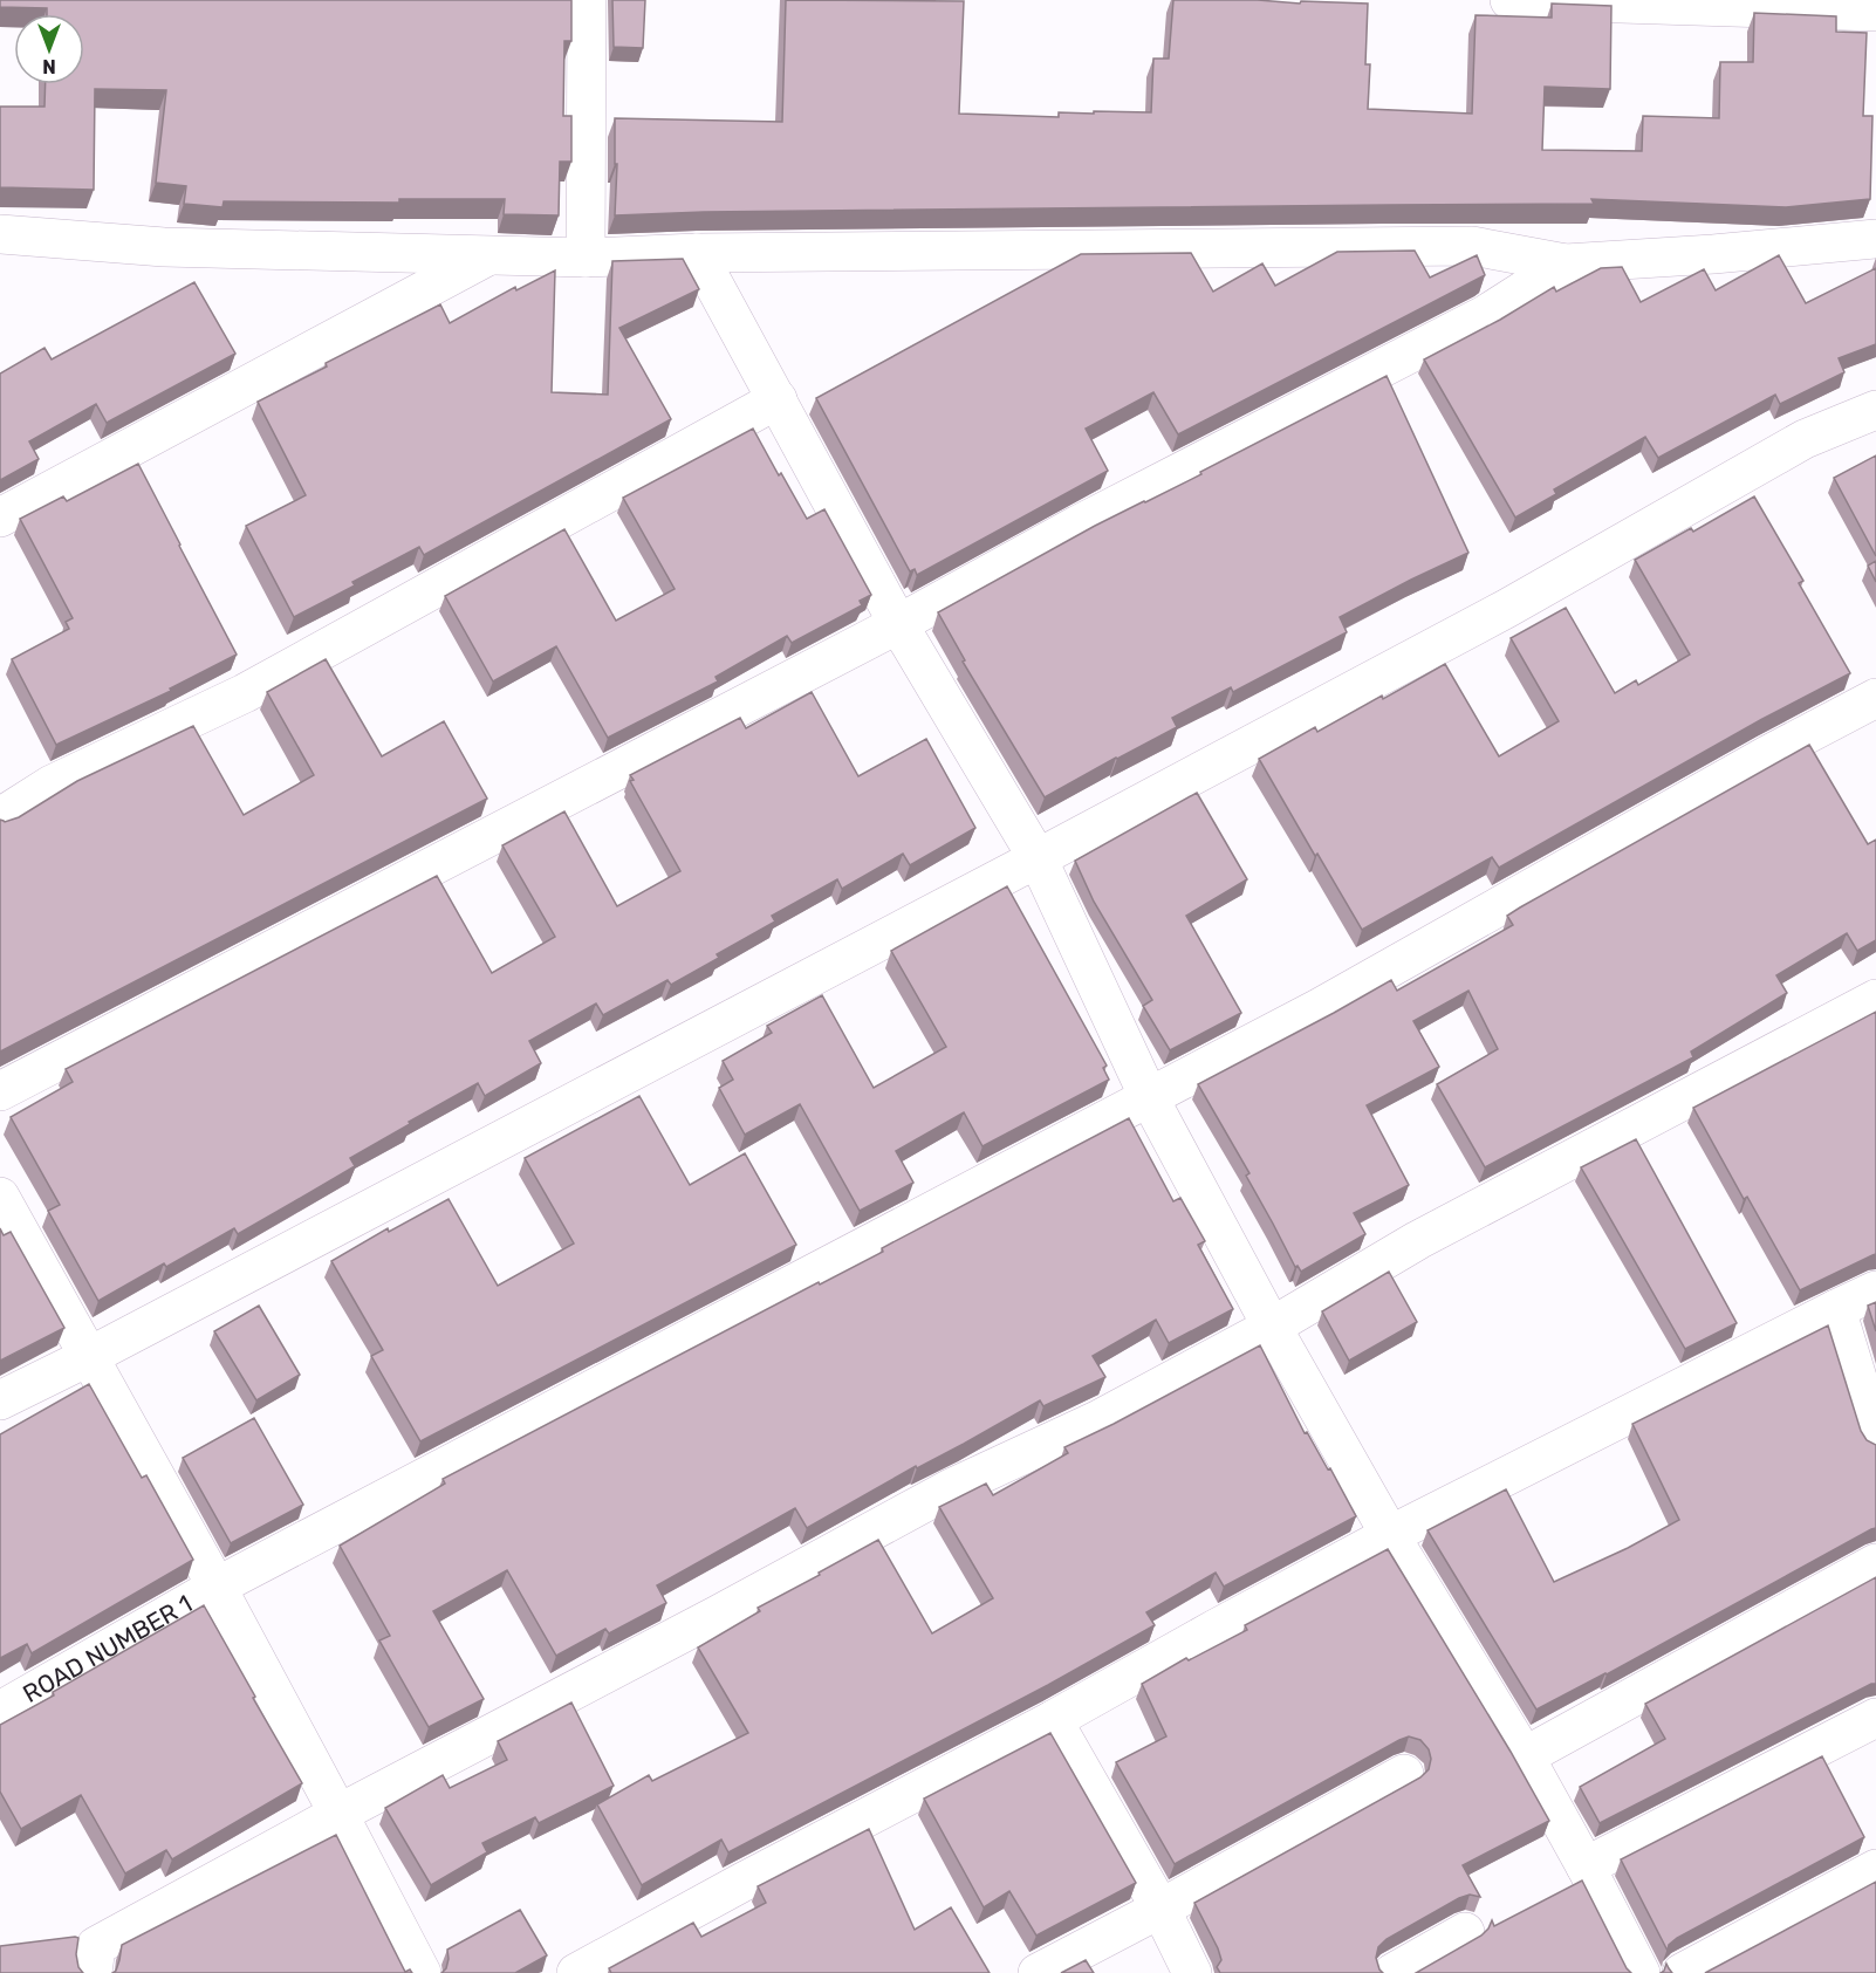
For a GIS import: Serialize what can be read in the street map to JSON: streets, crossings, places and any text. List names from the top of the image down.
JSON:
{
  "streets": {
    "street": ["ROAD NUMBER 1"]
  },
  "north": "bottom"
}
